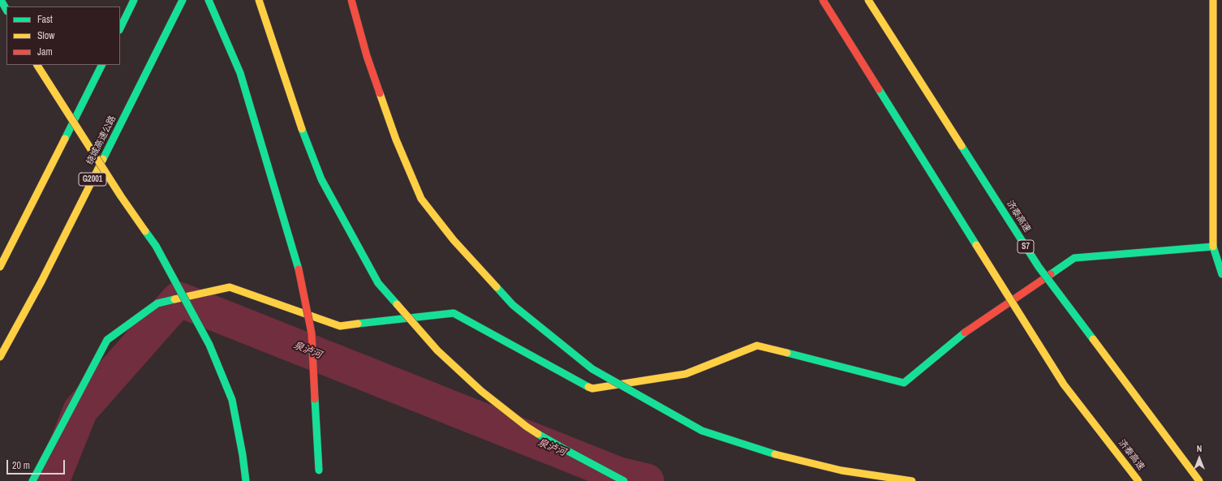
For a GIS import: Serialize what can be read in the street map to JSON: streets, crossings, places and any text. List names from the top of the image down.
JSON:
{
  "streets": {
    "main road": [
      "绕城高速公路",
      "G2001",
      "济泰高速",
      "S7"
    ]
  },
  "water": ["泉泸河"],
  "legend": ["Fast", "Slow", "Jam"],
  "scale_bar": "20 m",
  "north": "top"
}
